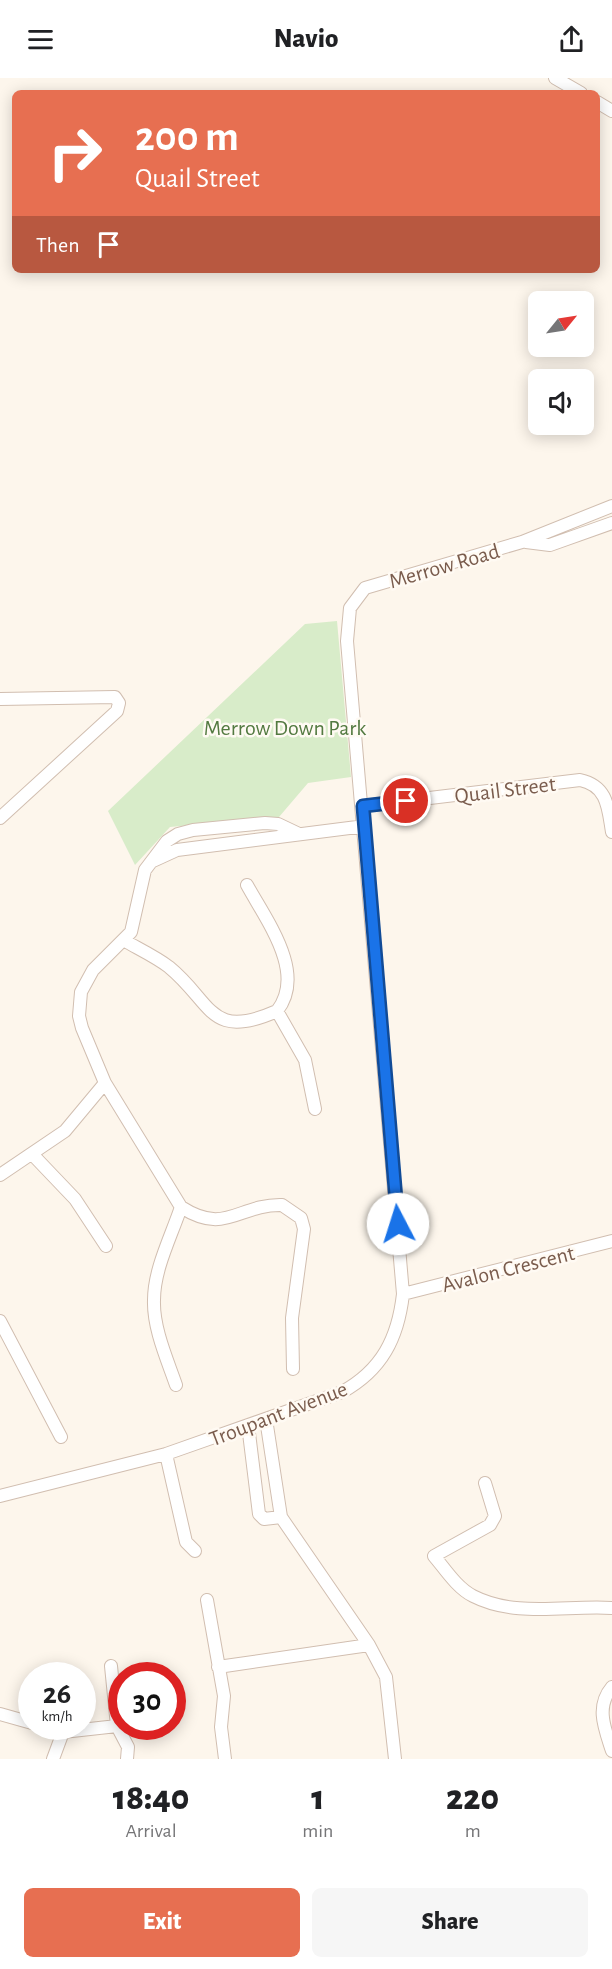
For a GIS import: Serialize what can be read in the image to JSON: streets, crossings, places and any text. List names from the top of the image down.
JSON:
{
  "streets": {
    "street": [
      "Merrow Road",
      "Quail Street",
      "Avalon Crescent",
      "Troupant Avenue"
    ]
  },
  "crossings": [
    ["Merrow Road", "Troupant Avenue"],
    ["Quail Street", "Troupant Avenue"],
    ["Avalon Crescent", "Troupant Avenue"]
  ],
  "parks": ["Merrow Down Park"],
  "north": "top right",
  "page": {
    "header": "Navio",
    "turn": ["200 m", "Quail Street"],
    "then": "Then",
    "speed": "26 km/h",
    "limit": "30",
    "eta": [
      "18:40",
      "Arrival",
      "1",
      "min",
      "220",
      "m"
    ],
    "buttons": ["Exit", "Share"]
  }
}
